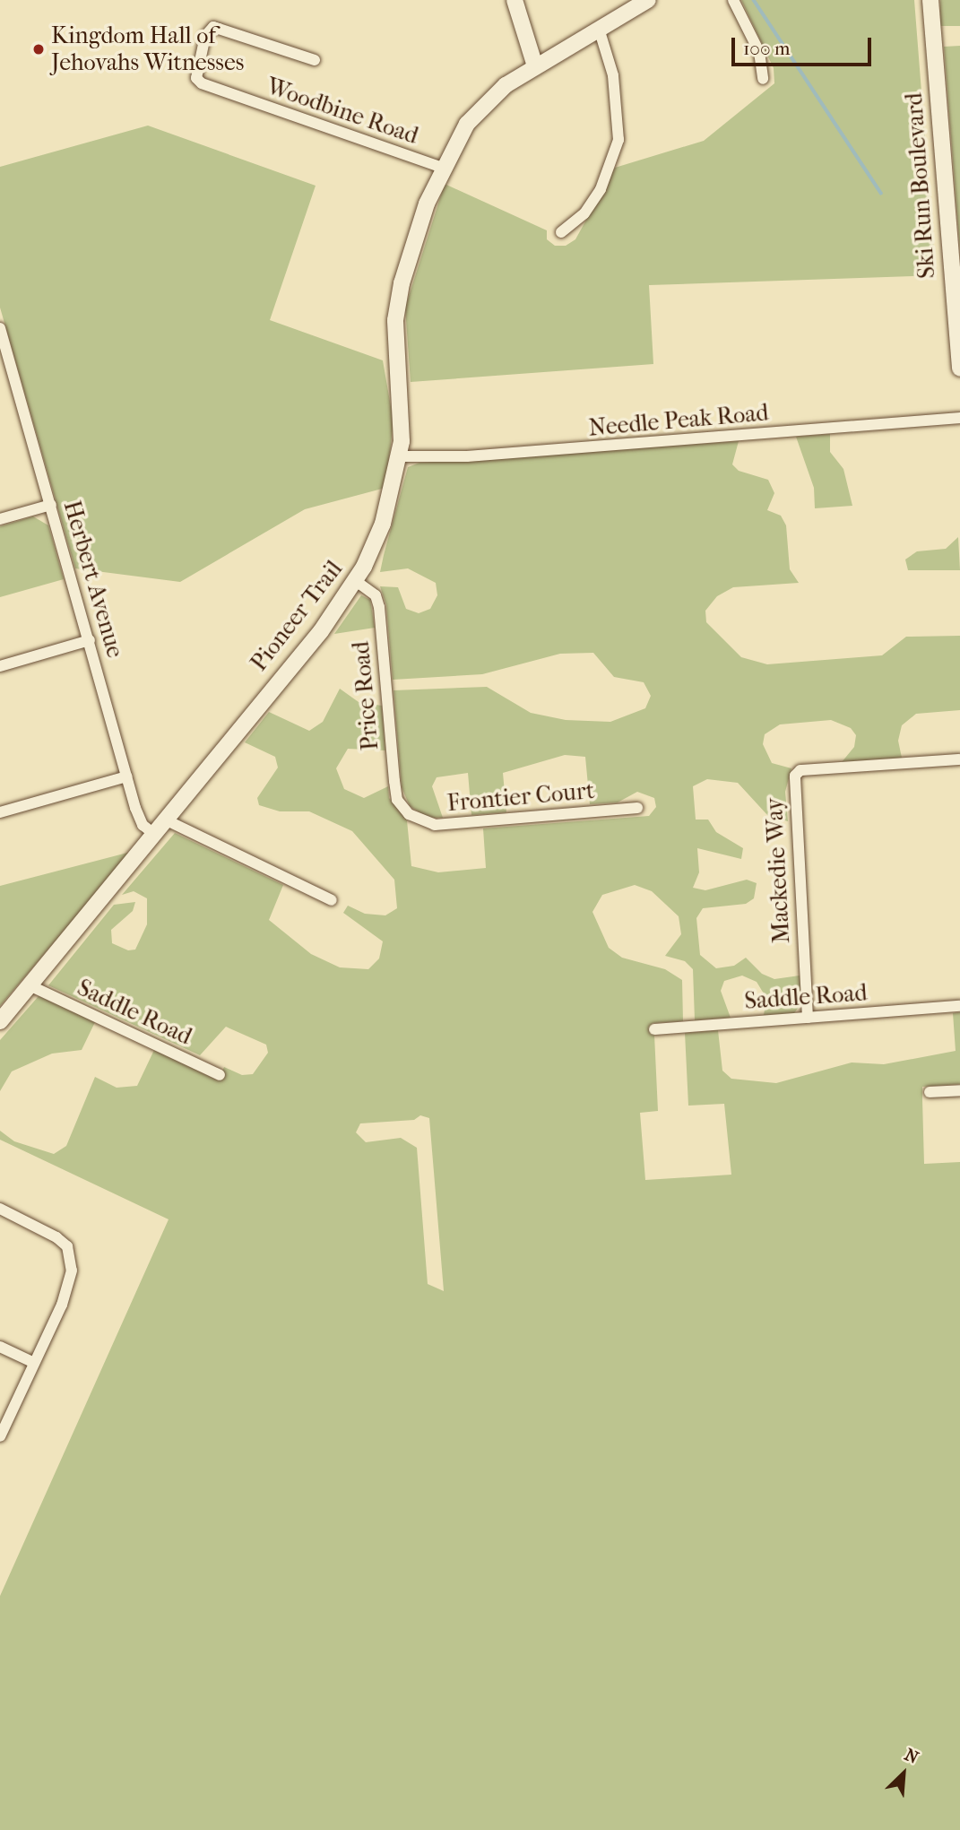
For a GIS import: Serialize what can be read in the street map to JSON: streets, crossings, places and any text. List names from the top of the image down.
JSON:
{
  "streets": {
    "main road": ["Ski Run Boulevard", "Pioneer Trail"],
    "street": [
      "Woodbine Road",
      "Needle Peak Road",
      "Herbert Avenue",
      "Price Road",
      "Frontier Court",
      "Mackedie Way",
      "Saddle Road"
    ]
  },
  "crossings": [
    ["Woodbine Road", "Pioneer Trail"],
    ["Needle Peak Road", "Pioneer Trail"],
    ["Herbert Avenue", "Pioneer Trail"],
    ["Pioneer Trail", "Price Road"],
    ["Pioneer Trail", "Saddle Road"],
    ["Price Road", "Frontier Court"],
    ["Mackedie Way", "Saddle Road"]
  ],
  "places": ["Kingdom Hall of Jehovahs Witnesses"],
  "scale_bar": "100 m",
  "north": "top right"
}
